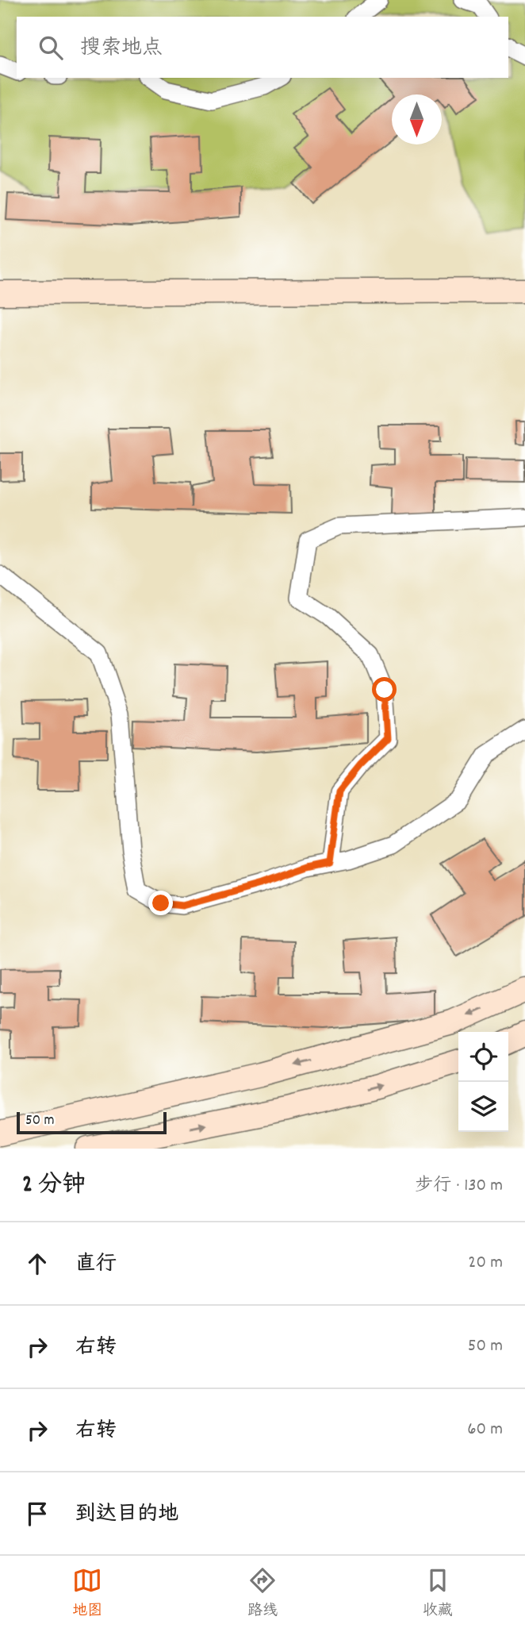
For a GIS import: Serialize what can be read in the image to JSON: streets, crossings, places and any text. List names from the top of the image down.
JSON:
{
  "scale_bar": "50 m",
  "north": "bottom",
  "page": {
    "search": "搜索地点",
    "scale": "50 m",
    "heading": ["2 分钟", "步行 · 130 m"],
    "list": [
      ["直行", "20 m"],
      ["右转", "50 m"],
      ["右转", "60 m"],
      "到达目的地"
    ],
    "nav": ["地图", "路线", "收藏"]
  }
}
